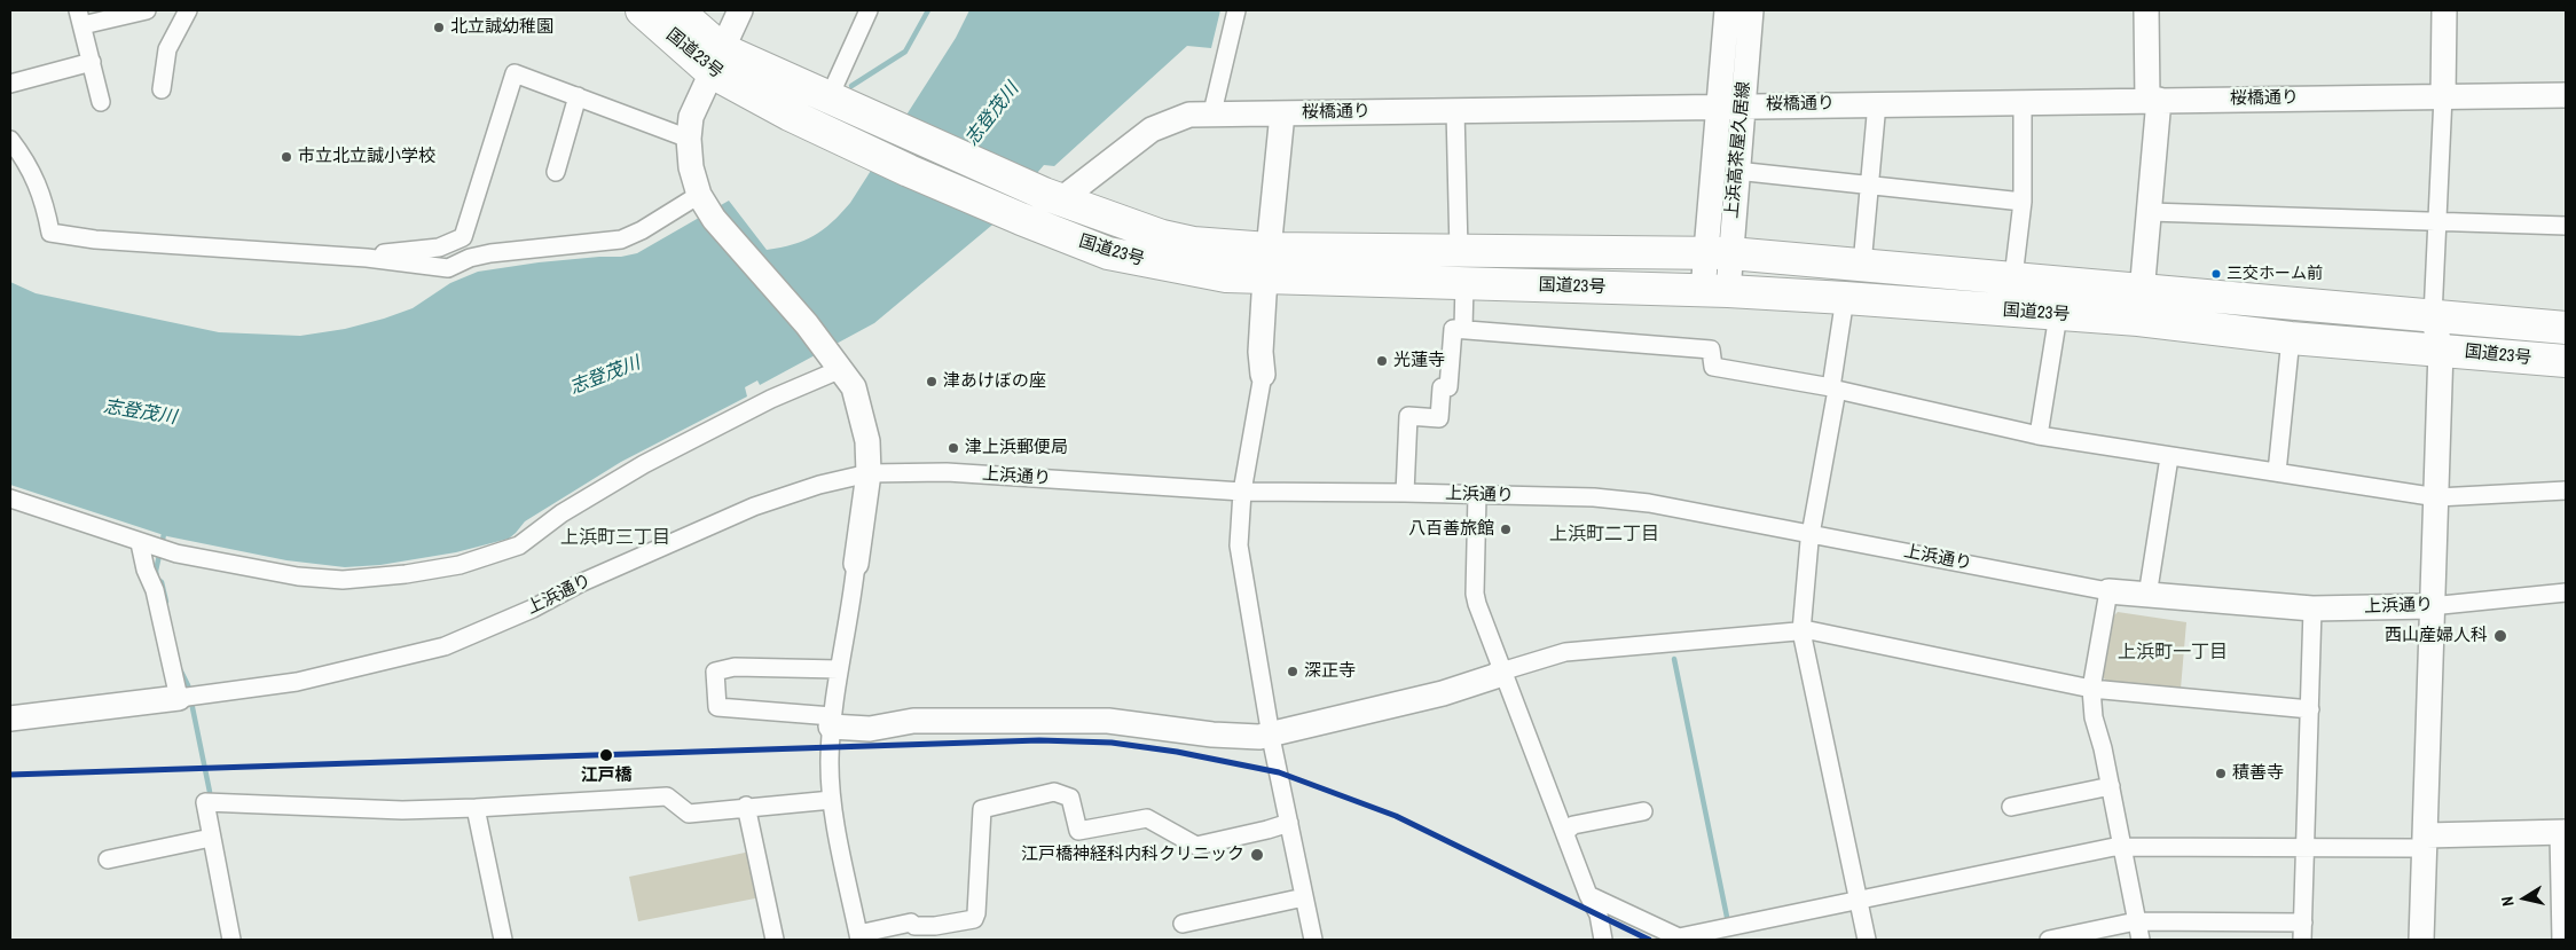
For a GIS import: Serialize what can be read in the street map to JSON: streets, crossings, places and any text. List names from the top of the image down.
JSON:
{
  "streets": {
    "highway": ["国道23号"],
    "street": ["桜橋通り", "上浜高茶屋久居線", "上浜通り"]
  },
  "crossings": [
    ["国道23号", "桜橋通り"],
    ["国道23号", "上浜高茶屋久居線"],
    ["桜橋通り", "上浜高茶屋久居線"]
  ],
  "districts": ["上浜町二丁目", "上浜町三丁目", "上浜町一丁目"],
  "water": ["志登茂川"],
  "places": [
    "北立誠幼稚園",
    "市立北立誠小学校",
    "三交ホーム前",
    "光蓮寺",
    "津あけぼの座",
    "津上浜郵便局",
    "八百善旅館",
    "西山産婦人科",
    "深正寺",
    "江戸橋",
    "積善寺",
    "江戸橋神経科内科クリニック"
  ],
  "north": "left"
}
